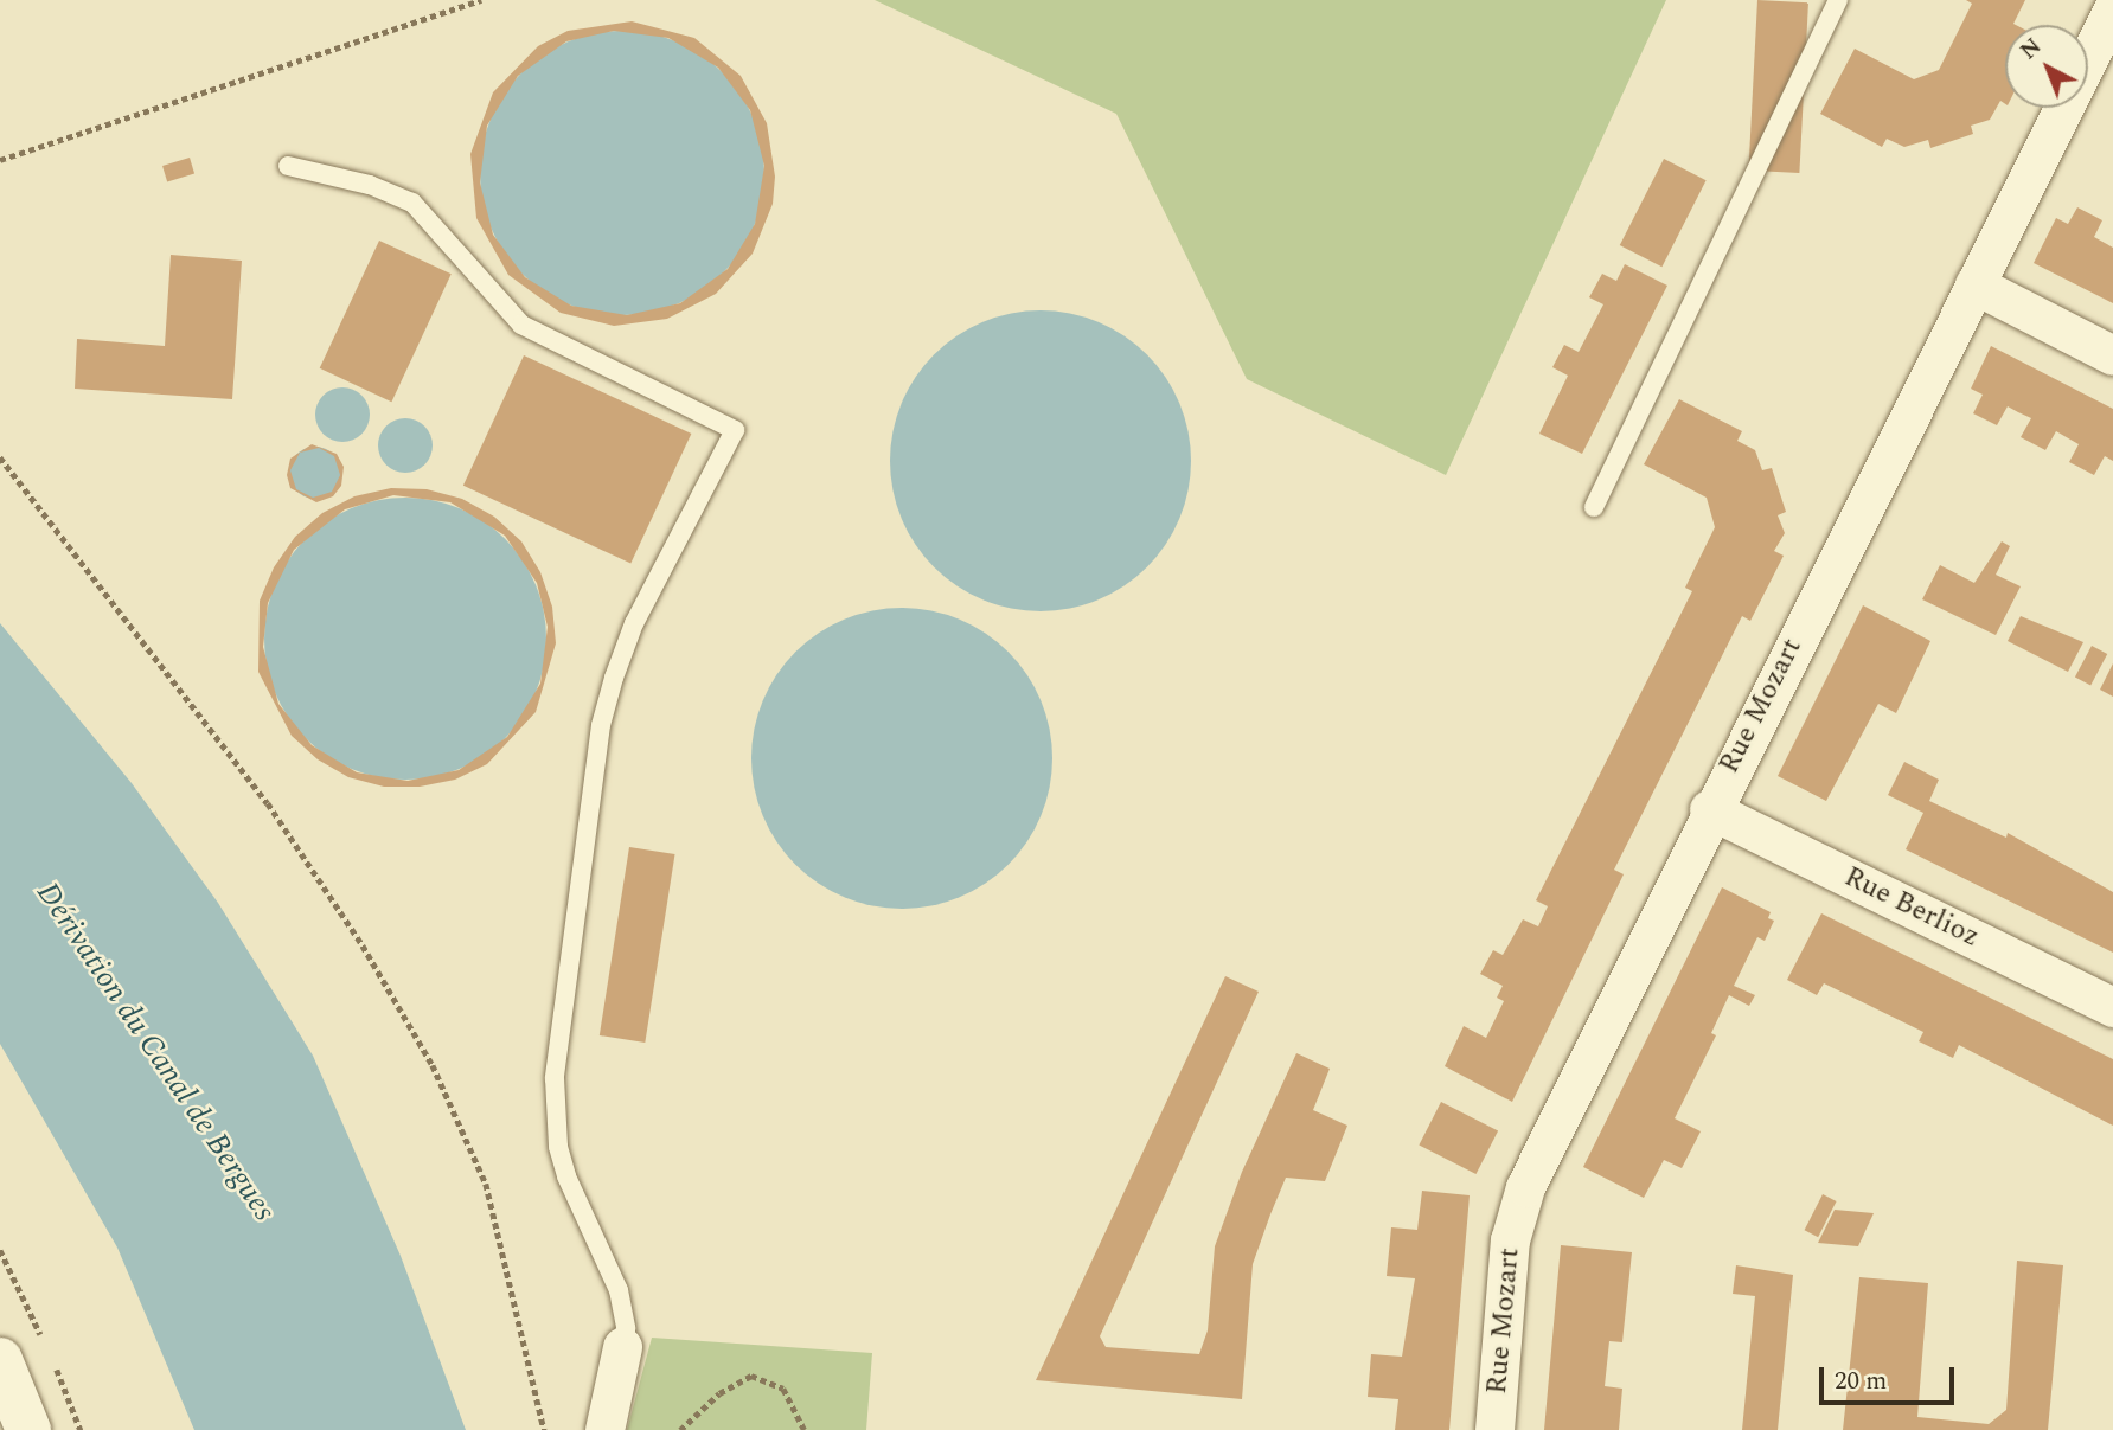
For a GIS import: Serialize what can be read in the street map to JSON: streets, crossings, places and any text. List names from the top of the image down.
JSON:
{
  "streets": {
    "street": ["Rue Mozart", "Rue Berlioz"]
  },
  "crossings": [
    ["Rue Mozart", "Rue Berlioz"]
  ],
  "water": ["Dérivation du Canal de Bergues"],
  "scale_bar": "20 m",
  "north": "top left"
}
